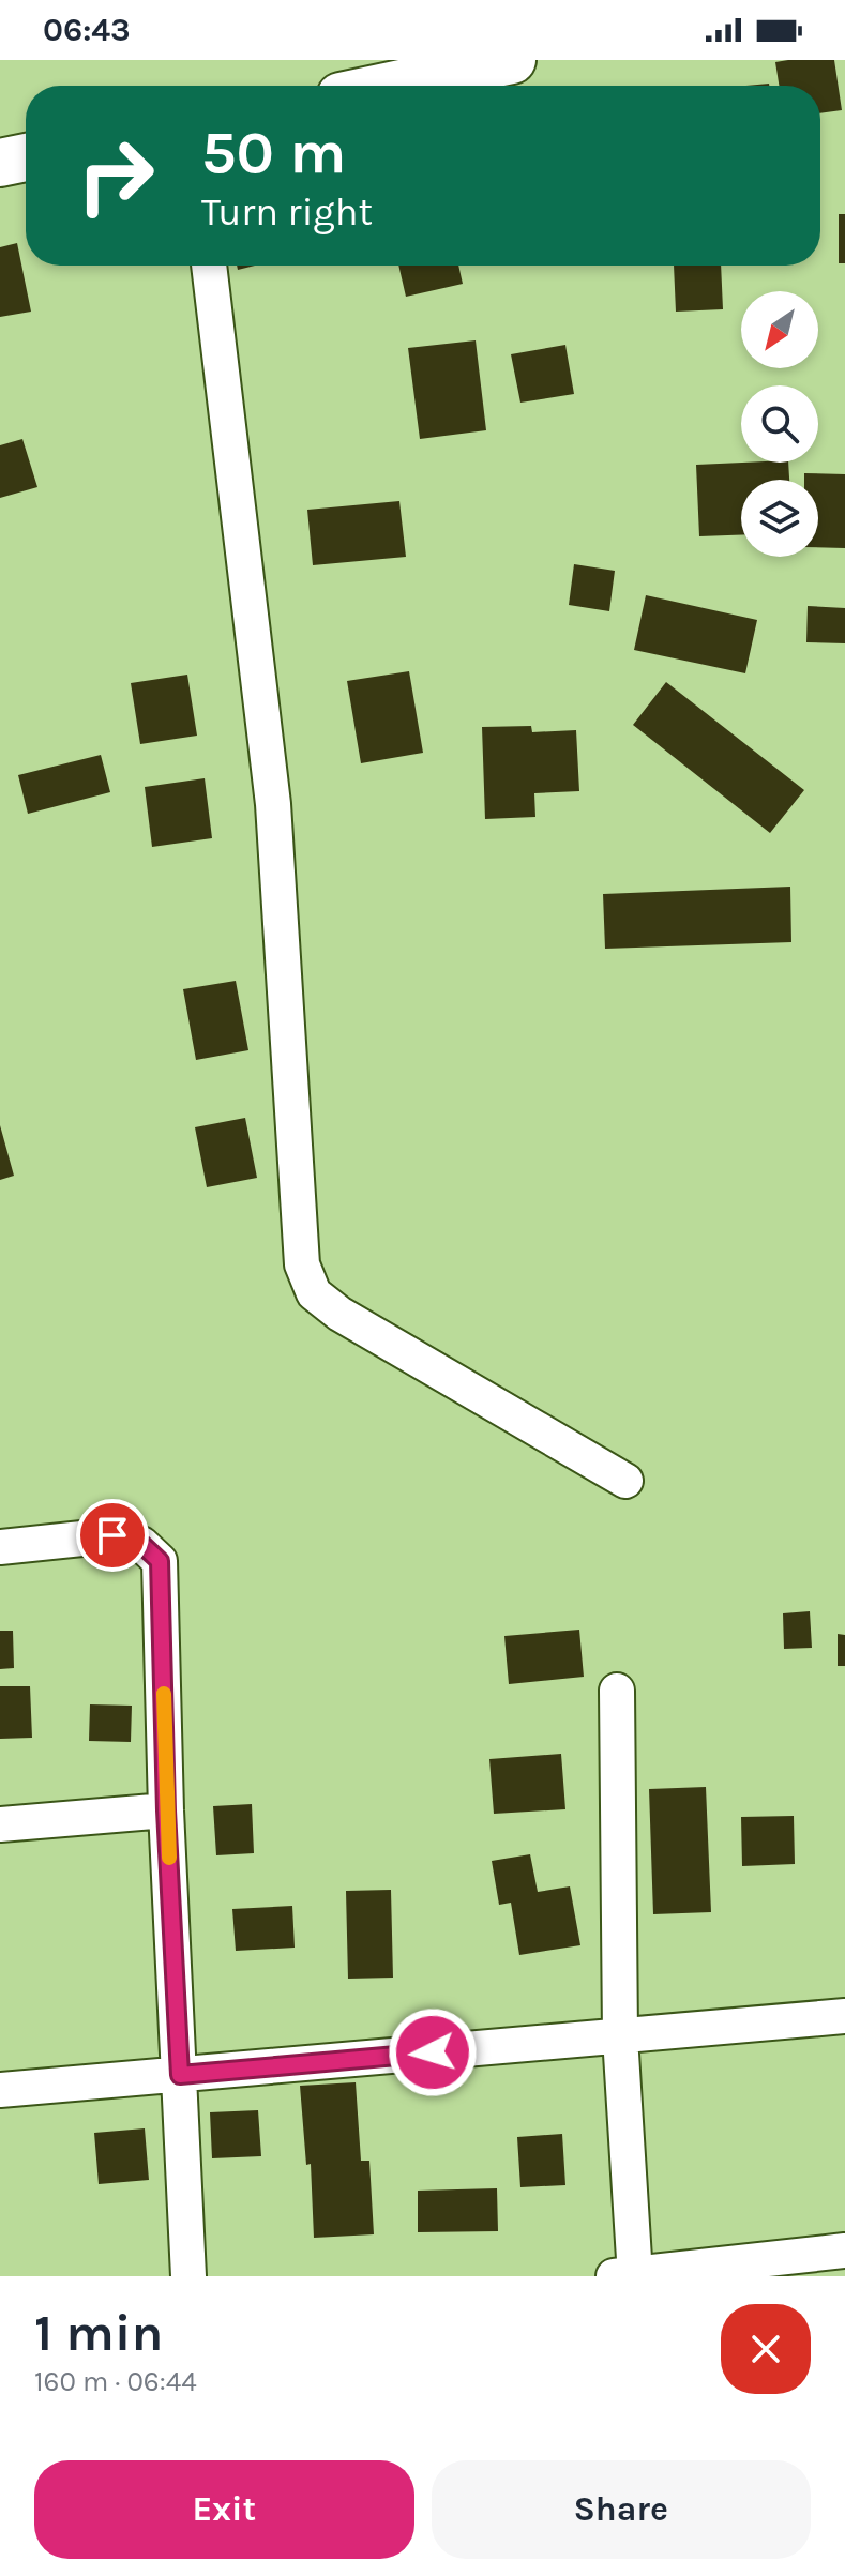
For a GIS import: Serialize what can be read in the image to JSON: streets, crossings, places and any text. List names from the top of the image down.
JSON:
{
  "north": "bottom left",
  "page": {
    "status": "06:43",
    "turn": ["50 m", "Turn right"],
    "heading": ["1 min", "160 m · 06:44"],
    "buttons": ["Exit", "Share"]
  }
}
